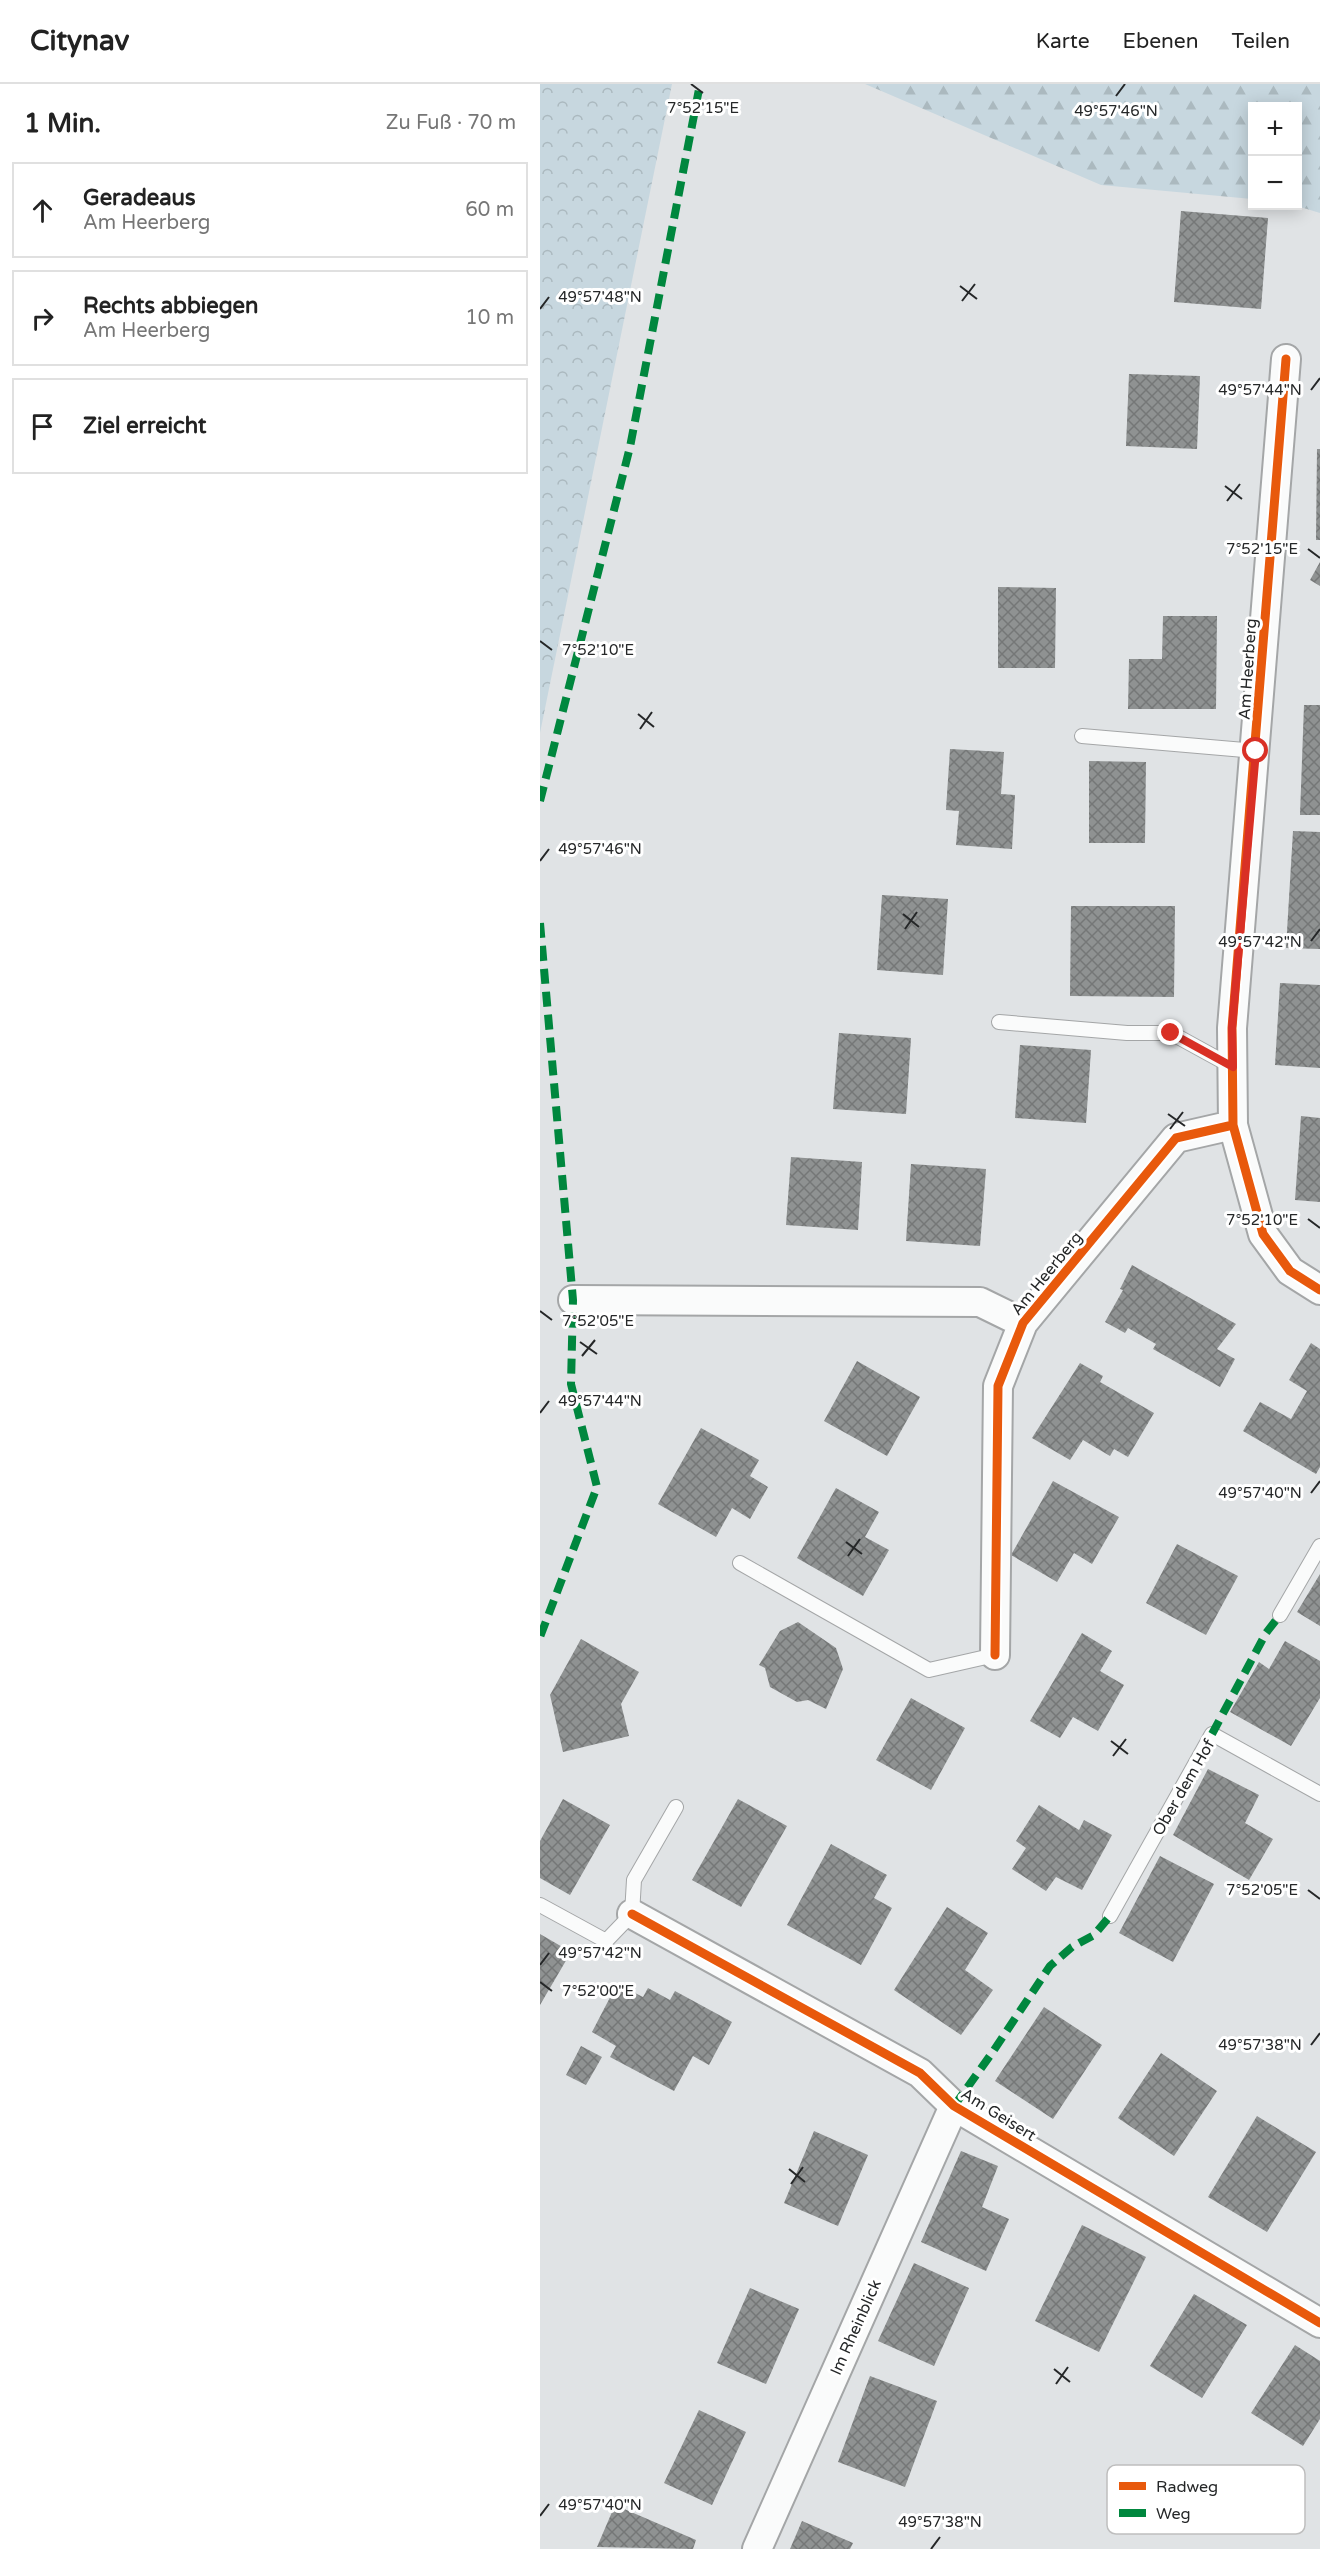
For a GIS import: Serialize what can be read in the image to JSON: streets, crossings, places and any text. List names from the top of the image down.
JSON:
{
  "streets": {
    "street": ["Am Heerberg", "Am Geisert", "Im Rheinblick"],
    "lane": ["Ober dem Hof"]
  },
  "crossings": [
    ["Am Geisert", "Im Rheinblick"]
  ],
  "legend": ["Radweg", "Weg"],
  "page": {
    "header": "Citynav",
    "nav": ["Karte", "Ebenen", "Teilen"],
    "heading": ["1 Min.", "Zu Fuß · 70 m"],
    "map_buttons": ["+", "−"],
    "list": [
      ["Geradeaus", "Am Heerberg", "60 m"],
      ["Rechts abbiegen", "Am Heerberg", "10 m"],
      "Ziel erreicht"
    ]
  },
  "coordinates": [
    "7°52'15\"E",
    "49°57'46\"N",
    "49°57'48\"N",
    "49°57'44\"N",
    "7°52'10\"E",
    "49°57'42\"N",
    "7°52'05\"E",
    "49°57'40\"N",
    "7°52'00\"E",
    "49°57'38\"N"
  ]
}
